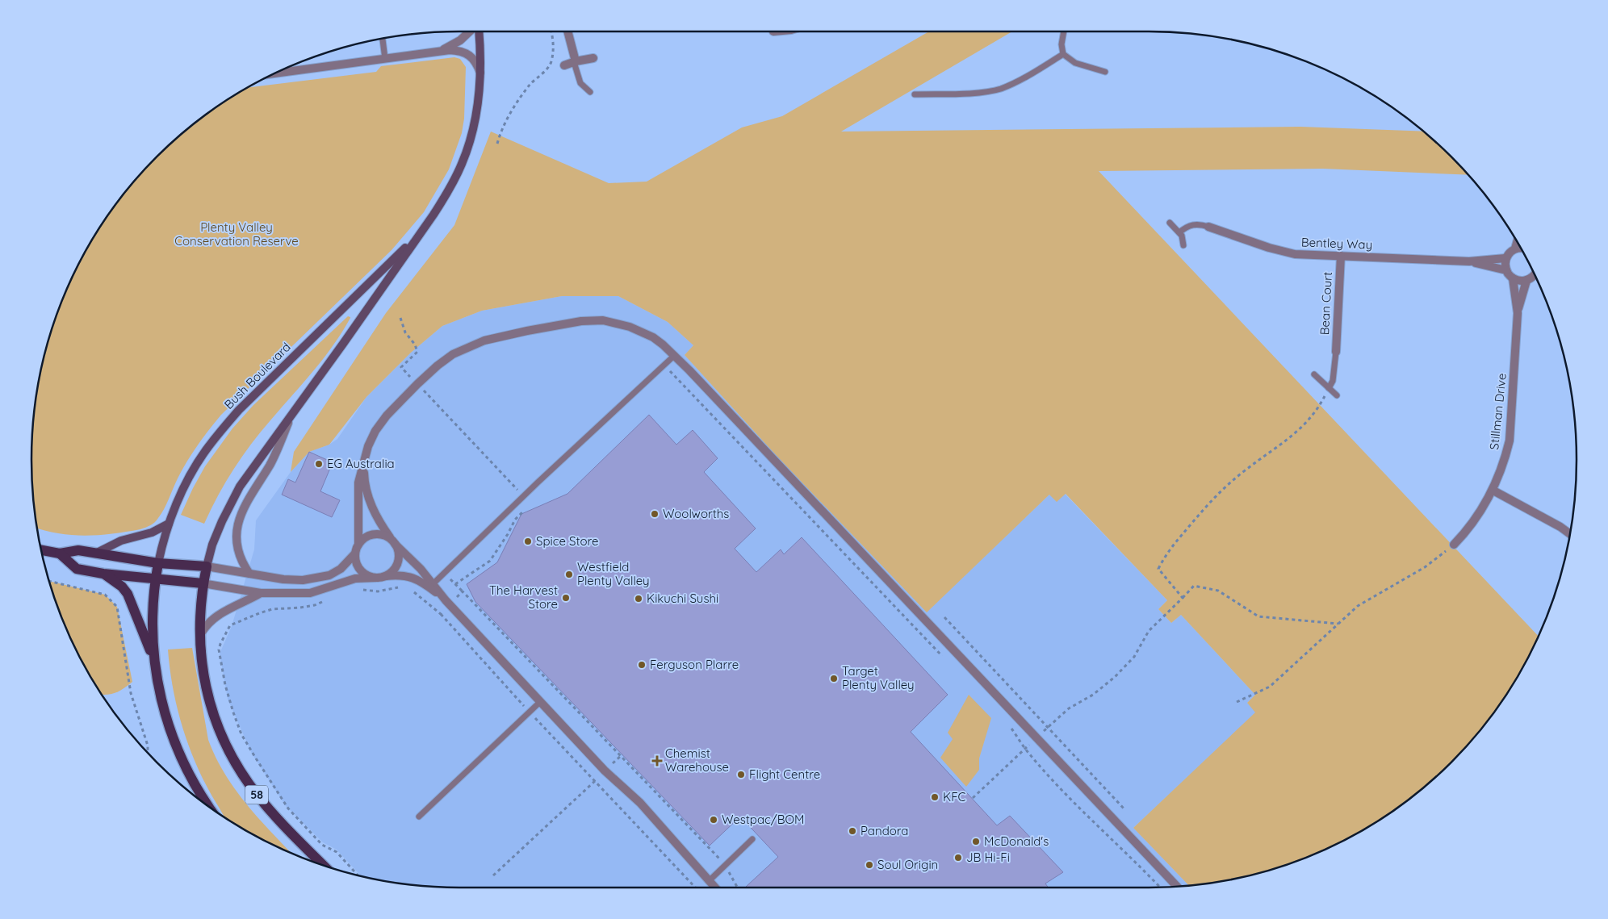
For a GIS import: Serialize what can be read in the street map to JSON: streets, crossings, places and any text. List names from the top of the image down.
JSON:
{
  "streets": {
    "main road": ["Bush Boulevard", "58"],
    "street": ["Bentley Way", "Bean Court", "Stillman Drive"]
  },
  "crossings": [
    ["Bentley Way", "Bean Court"],
    ["Bush Boulevard", "58"]
  ],
  "parks": ["Plenty Valley Conservation Reserve"],
  "places": {
    "other": [
      "EG Australia",
      "Woolworths",
      "Spice Store",
      "Westfield Plenty Valley",
      "The Harvest Store",
      "Kikuchi Sushi",
      "Ferguson Plarre",
      "Target Plenty Valley",
      "Flight Centre",
      "KFC",
      "Westpac/BOM",
      "Pandora",
      "McDonald's",
      "JB Hi-Fi",
      "Soul Origin"
    ],
    "health": ["Chemist Warehouse"]
  }
}
